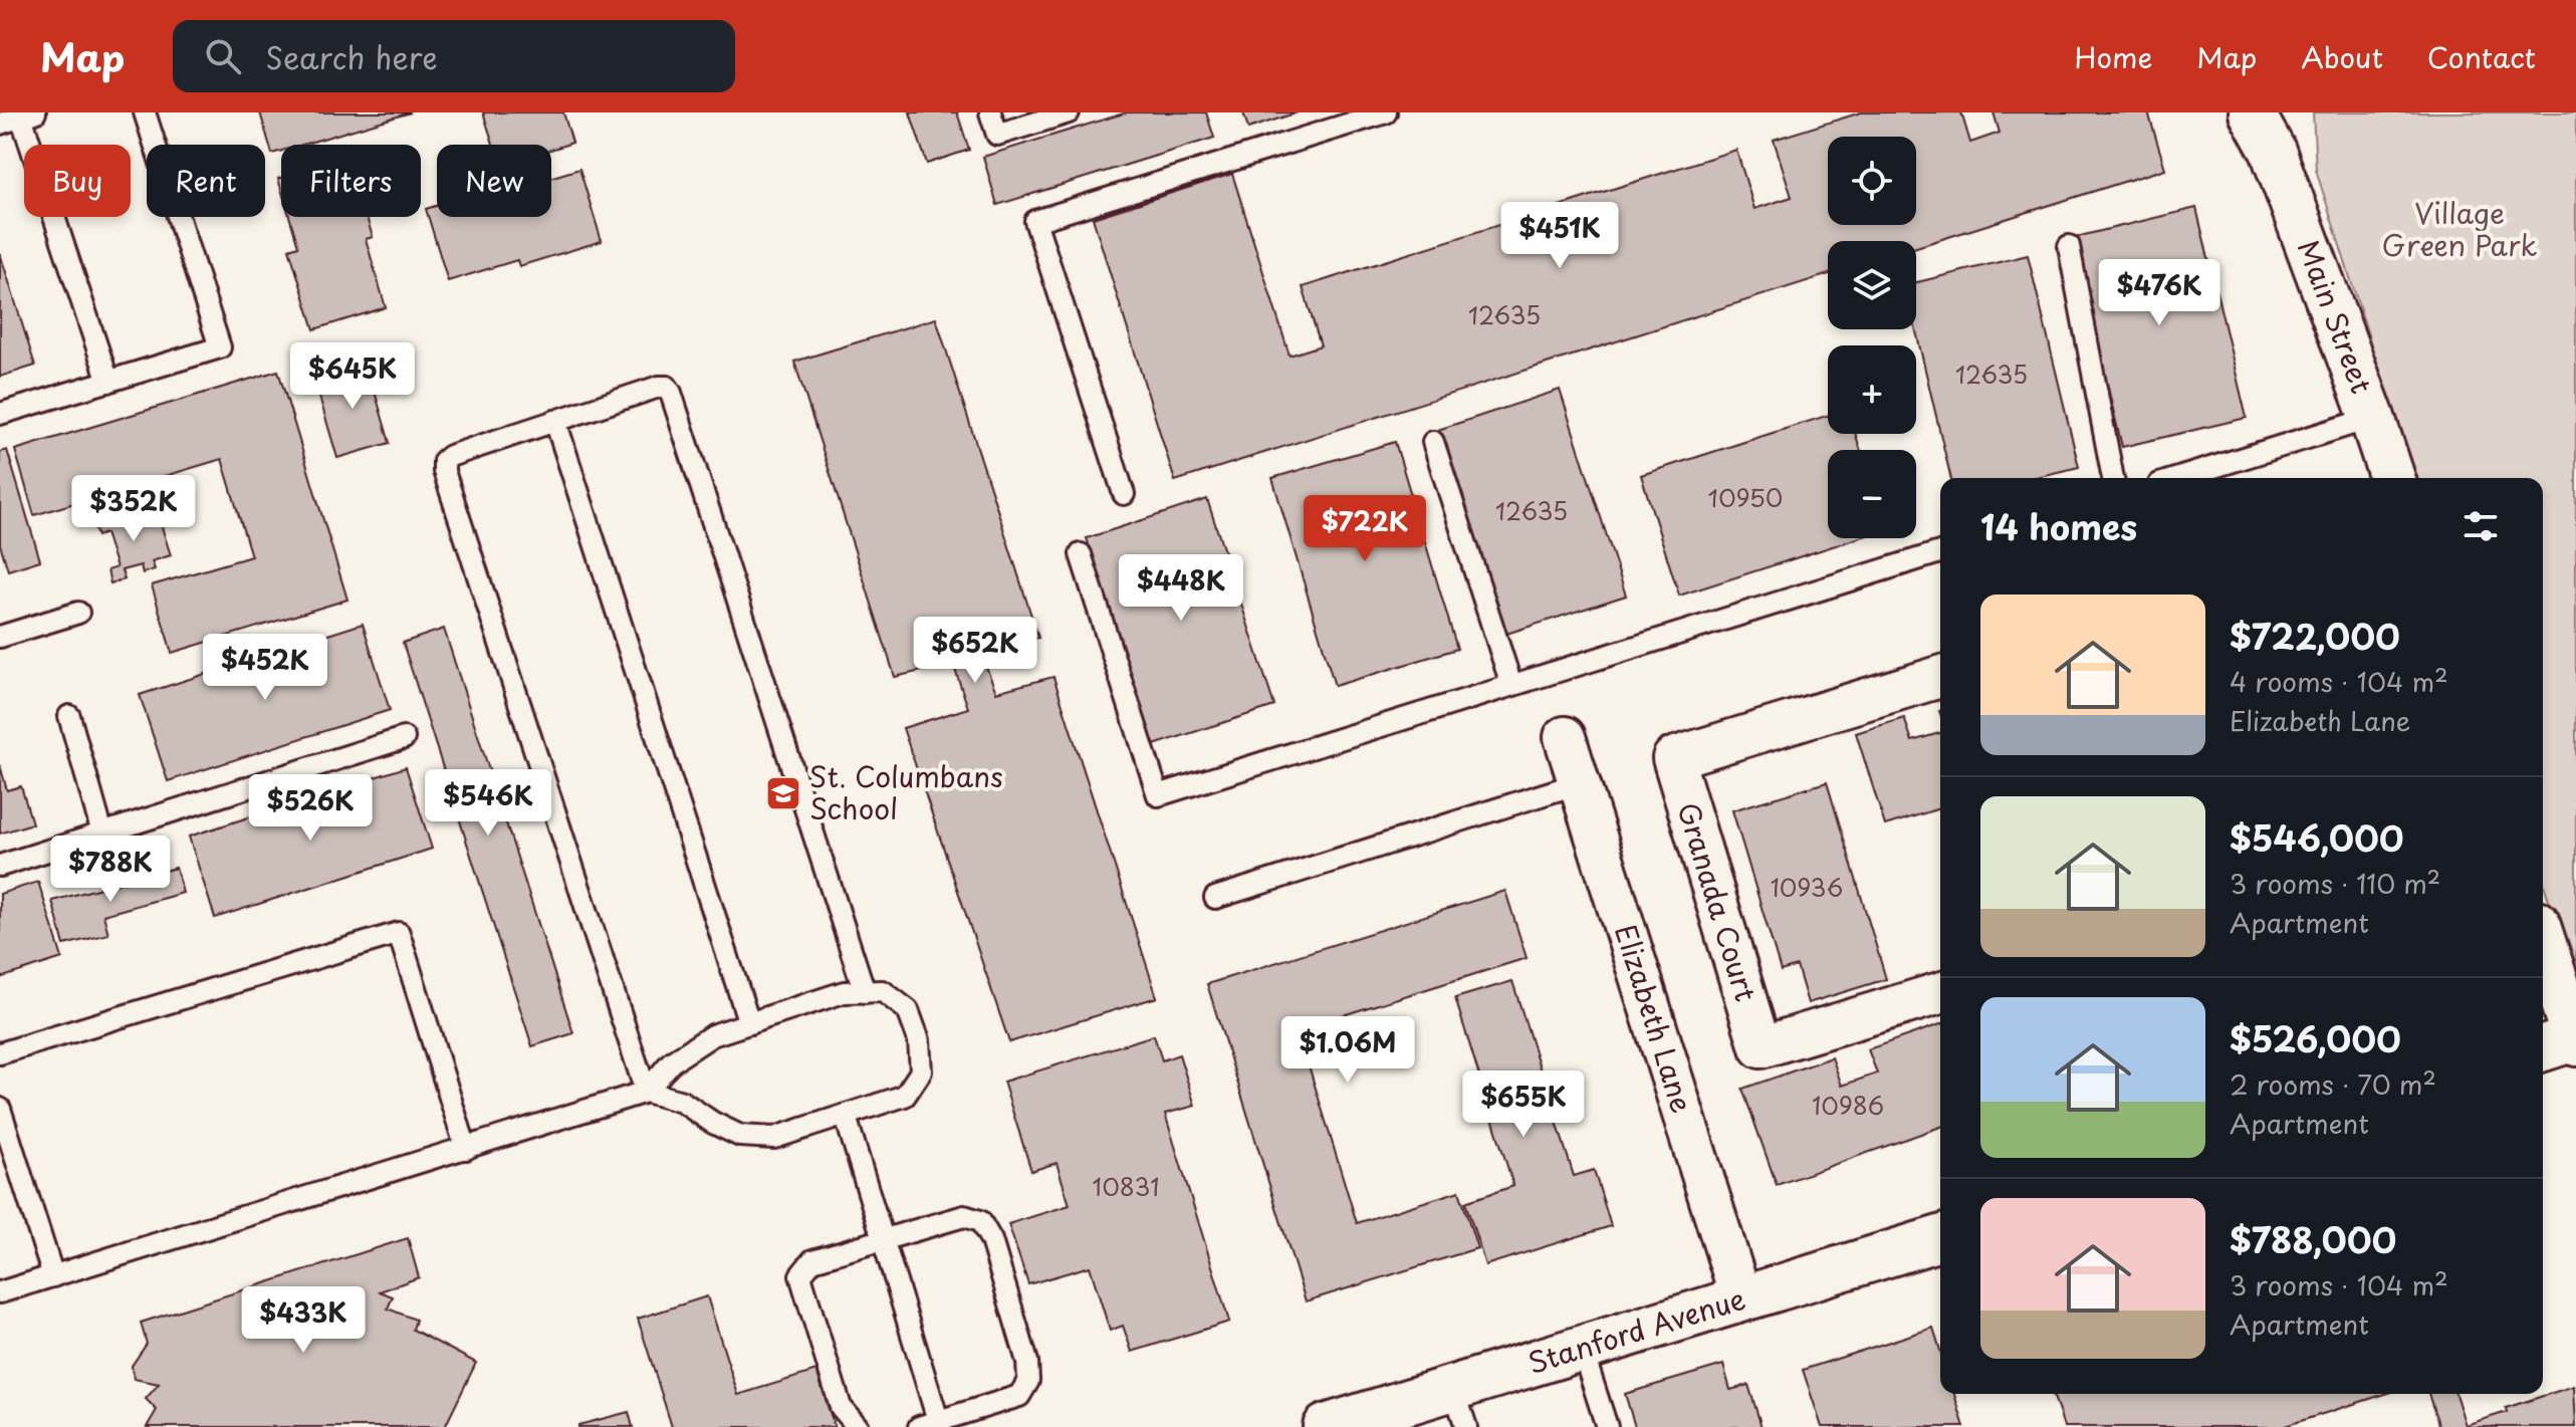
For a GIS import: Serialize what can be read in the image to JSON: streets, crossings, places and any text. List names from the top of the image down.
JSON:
{
  "streets": {
    "street": [
      "Main Street",
      "Granada Court",
      "Elizabeth Lane",
      "Stanford Avenue"
    ]
  },
  "crossings": [
    ["Elizabeth Lane", "Stanford Avenue"]
  ],
  "parks": ["Village Green Park"],
  "places": {
    "school or university": ["St. Columbans School"]
  },
  "house_numbers": [
    "12635",
    "12635",
    "10950",
    "12635",
    "10936",
    "10986",
    "10831"
  ],
  "page": {
    "header": "Map",
    "search": "Search here",
    "nav": [
      "Home",
      "Map",
      "About",
      "Contact"
    ],
    "map_buttons": ["+", "−"],
    "chip": [
      "Buy",
      "Rent",
      "Filters",
      "New"
    ],
    "price": [
      "$451K",
      "$476K",
      "$645K",
      "$352K",
      "$722K",
      "$448K",
      "$652K",
      "$452K",
      "$546K",
      "$526K",
      "$788K",
      "$1.06M",
      "$655K",
      "$433K"
    ],
    "heading": "14 homes",
    "list": [
      {
        "name": "$722,000",
        "note": "4 rooms · 104 m² · Elizabeth Lane"
      },
      {
        "name": "$546,000",
        "note": "3 rooms · 110 m² · Apartment"
      },
      {
        "name": "$526,000",
        "note": "2 rooms · 70 m² · Apartment"
      },
      {
        "name": "$788,000",
        "note": "3 rooms · 104 m² · Apartment"
      }
    ]
  }
}
